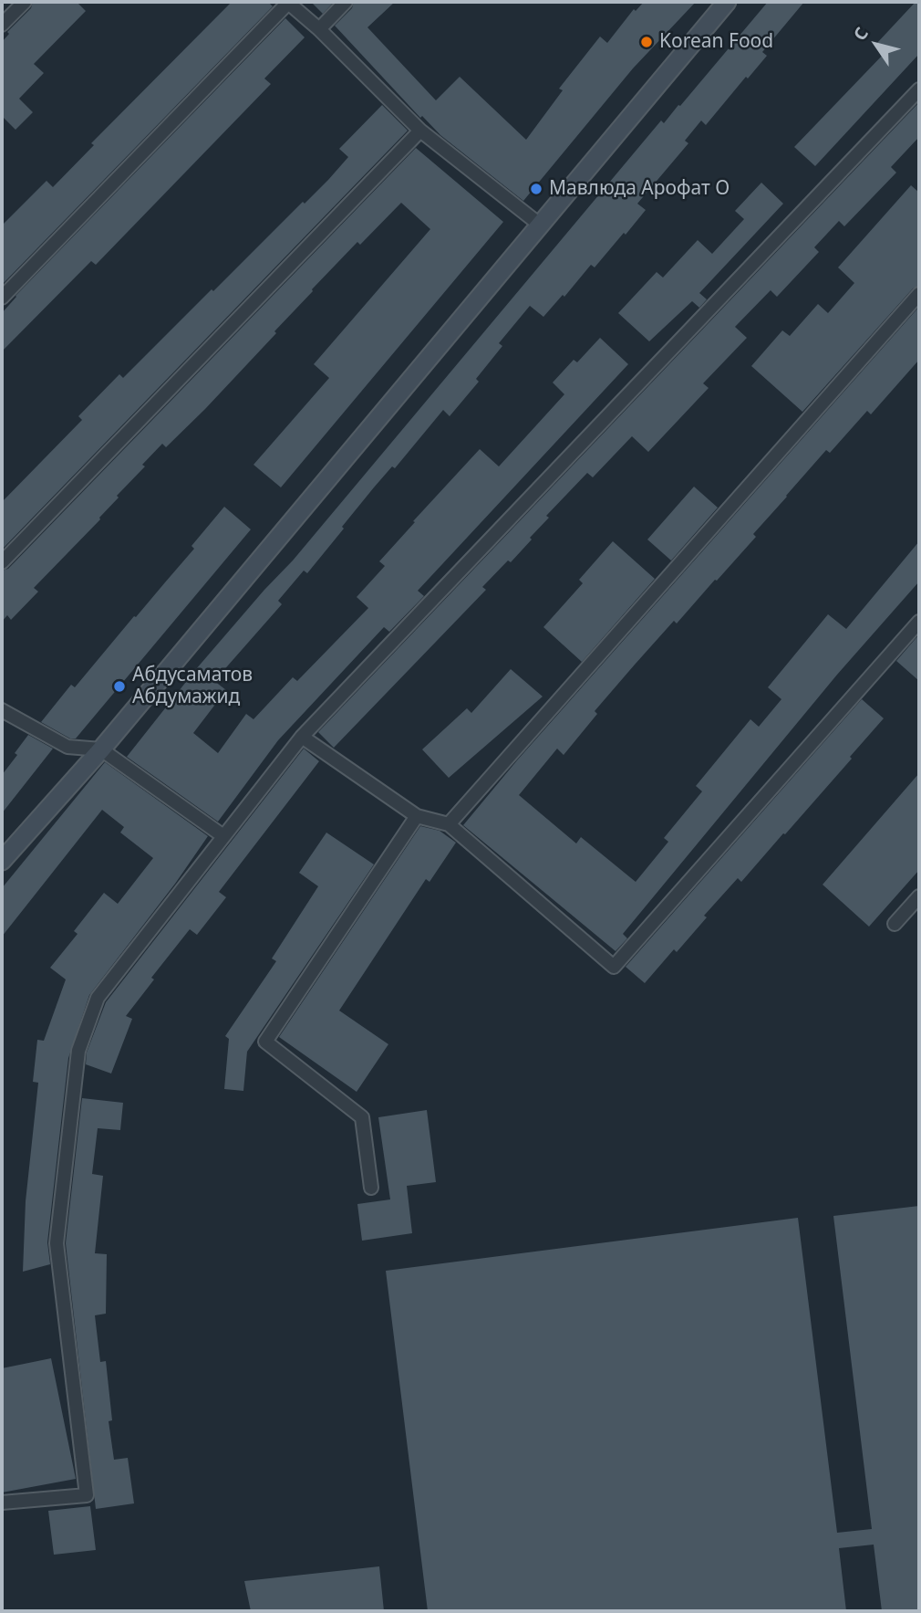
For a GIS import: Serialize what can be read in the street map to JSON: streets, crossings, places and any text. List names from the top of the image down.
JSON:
{
  "places": ["Korean Food", "Мавлюда Арофат О", "Абдусаматов Абдумажид"],
  "north": "top left"
}
